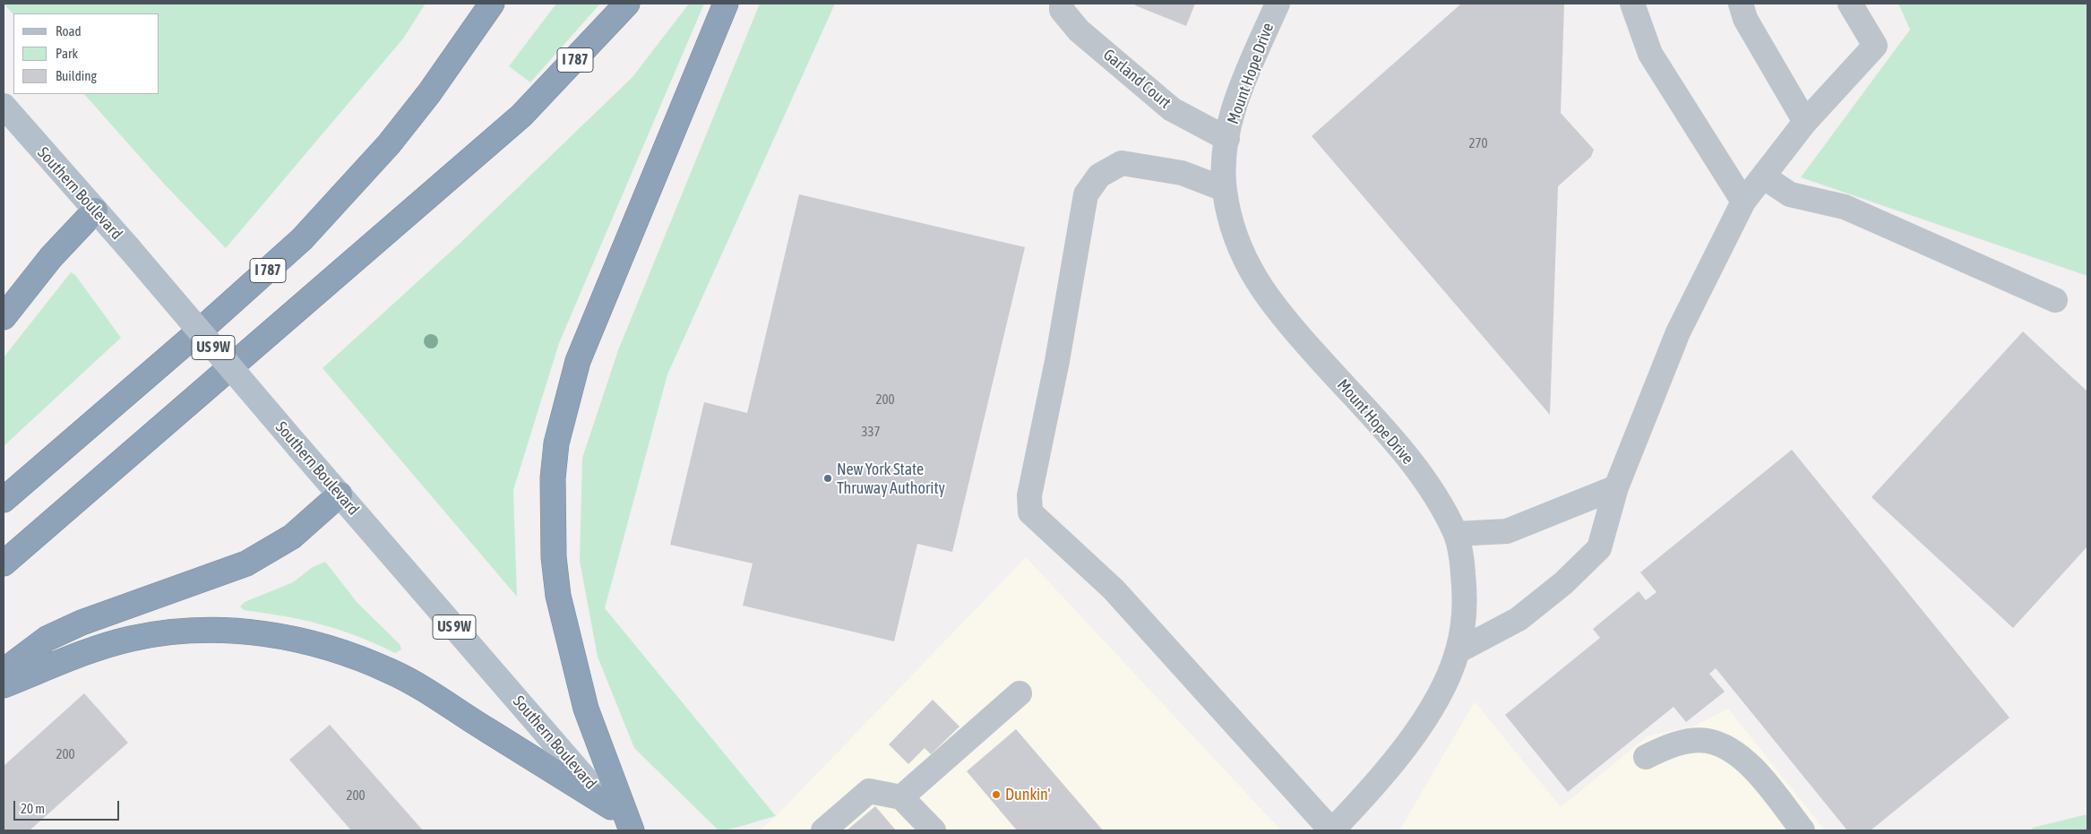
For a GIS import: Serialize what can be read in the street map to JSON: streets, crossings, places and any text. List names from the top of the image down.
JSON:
{
  "streets": {
    "highway": ["I 787"],
    "main road": ["Southern Boulevard", "US 9W"],
    "street": ["Mount Hope Drive", "Garland Court"]
  },
  "crossings": [
    ["Mount Hope Drive", "Garland Court"]
  ],
  "places": ["New York State Thruway Authority", "Dunkin'"],
  "house_numbers": [
    "270",
    "200",
    "337",
    "200",
    "200"
  ],
  "legend": ["Road", "Park", "Building"],
  "scale_bar": "20 m"
}
